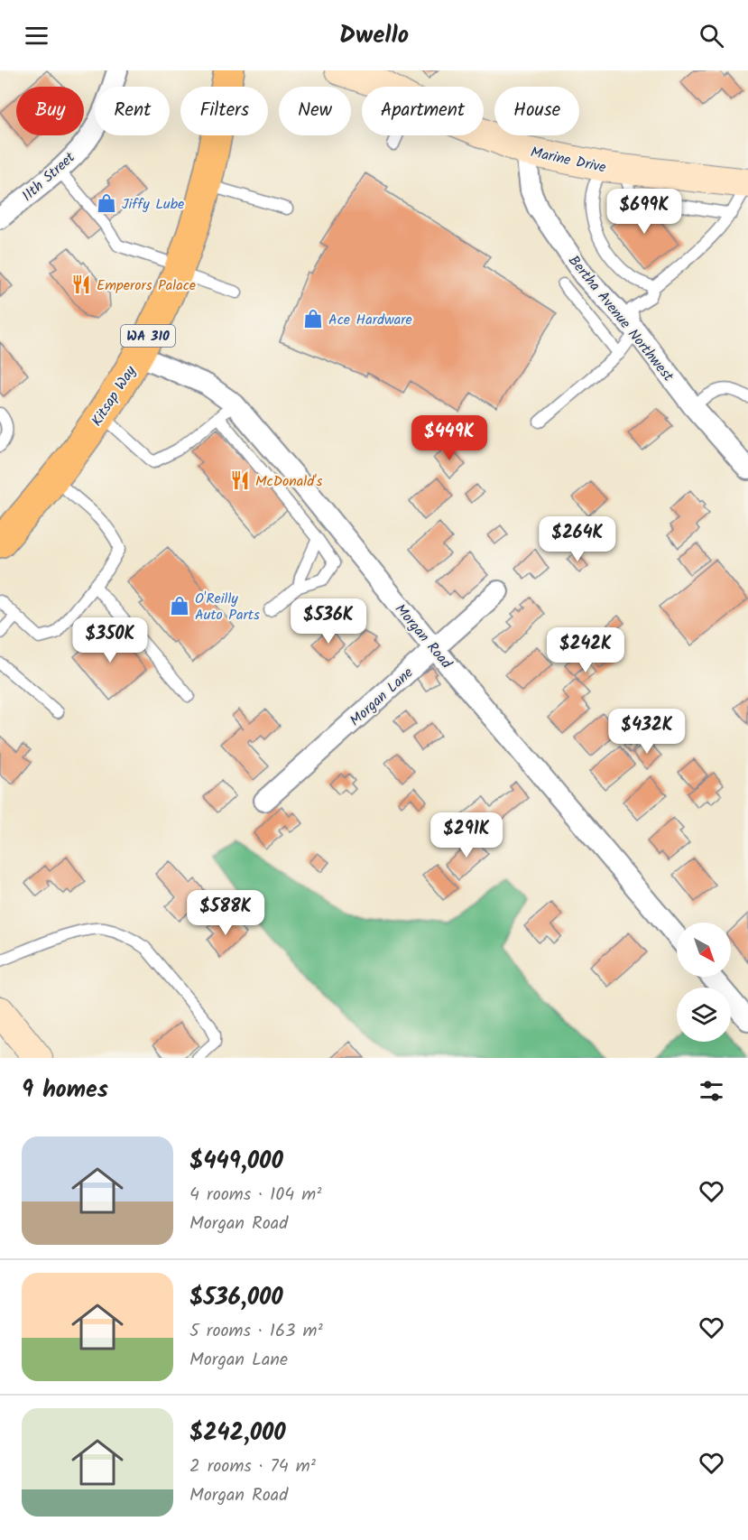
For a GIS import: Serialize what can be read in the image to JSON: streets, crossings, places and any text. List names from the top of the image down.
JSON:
{
  "streets": {
    "main road": ["WA 310", "Kitsap Way"],
    "street": [
      "Marine Drive",
      "11th Street",
      "Bertha Avenue Northwest",
      "Morgan Road",
      "Morgan Lane"
    ]
  },
  "crossings": [
    ["Marine Drive", "Bertha Avenue Northwest"],
    ["Kitsap Way", "Morgan Road"],
    ["Morgan Road", "Morgan Lane"]
  ],
  "places": {
    "shop": ["Jiffy Lube", "Ace Hardware", "O'Reilly Auto Parts"],
    "restaurant": ["Emperors Palace", "McDonald's"]
  },
  "north": "bottom right",
  "page": {
    "header": "Dwello",
    "chip": [
      "Buy",
      "Rent",
      "Filters",
      "New",
      "Apartment",
      "House"
    ],
    "price": [
      "$699K",
      "$449K",
      "$264K",
      "$536K",
      "$350K",
      "$242K",
      "$432K",
      "$291K",
      "$588K"
    ],
    "heading": "9 homes",
    "list": [
      {
        "name": "$449,000",
        "note": "4 rooms · 104 m² · Morgan Road"
      },
      {
        "name": "$536,000",
        "note": "5 rooms · 163 m² · Morgan Lane"
      },
      {
        "name": "$242,000",
        "note": "2 rooms · 74 m² · Morgan Road"
      }
    ]
  }
}
